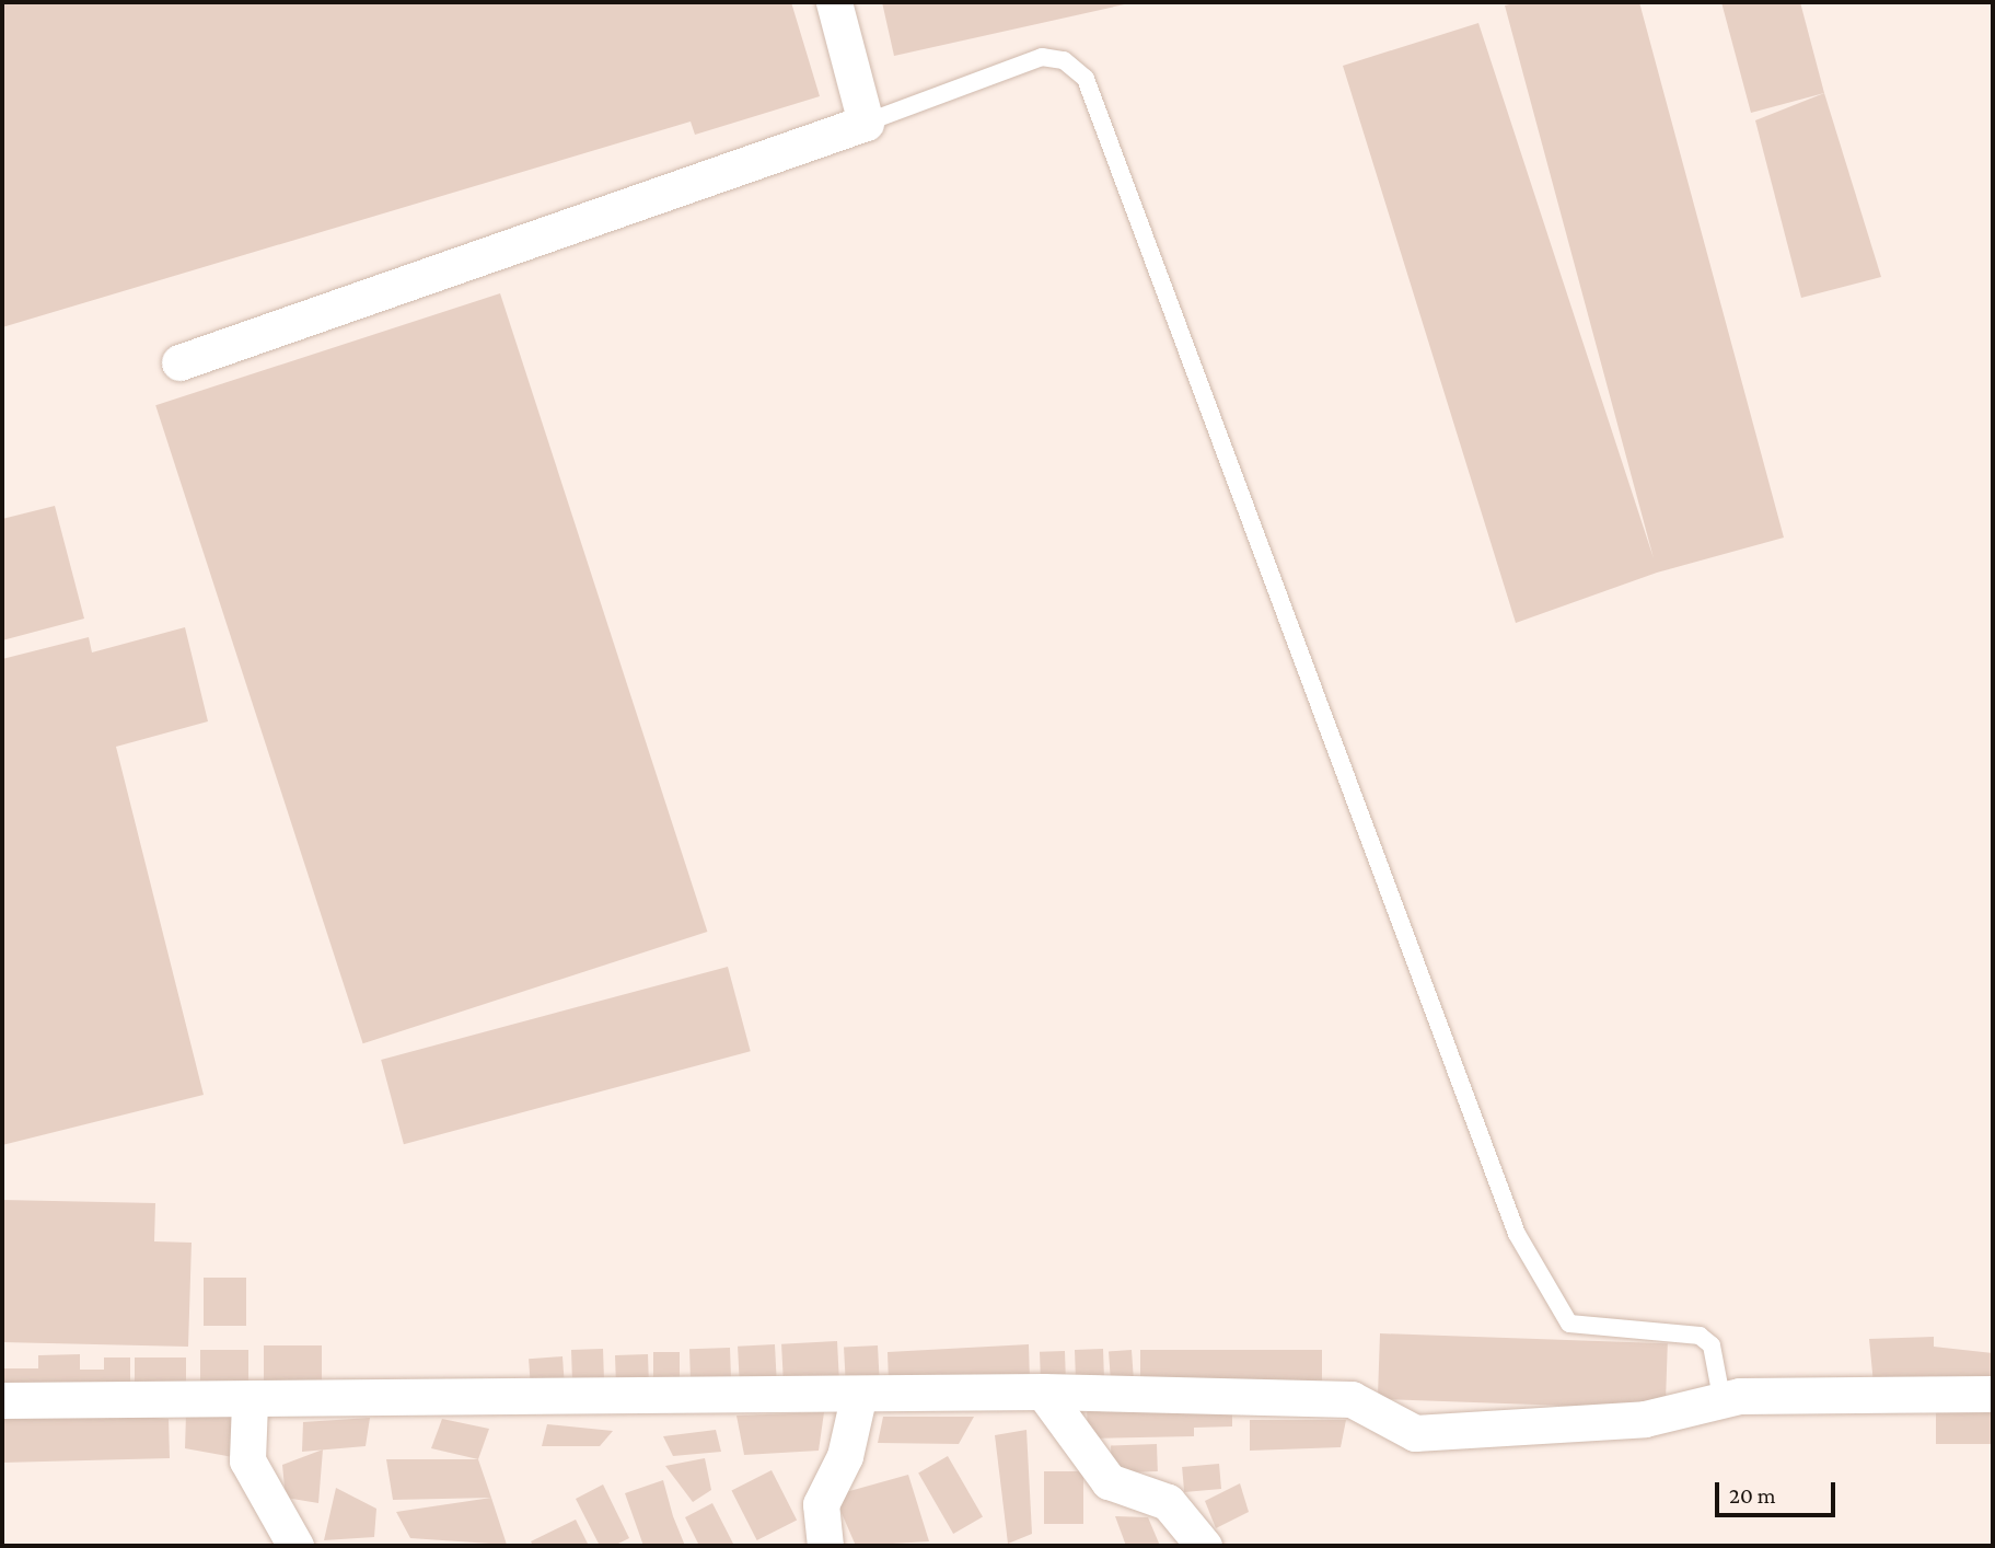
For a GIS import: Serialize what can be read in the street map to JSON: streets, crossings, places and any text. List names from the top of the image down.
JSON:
{
  "scale_bar": "20 m"
}
